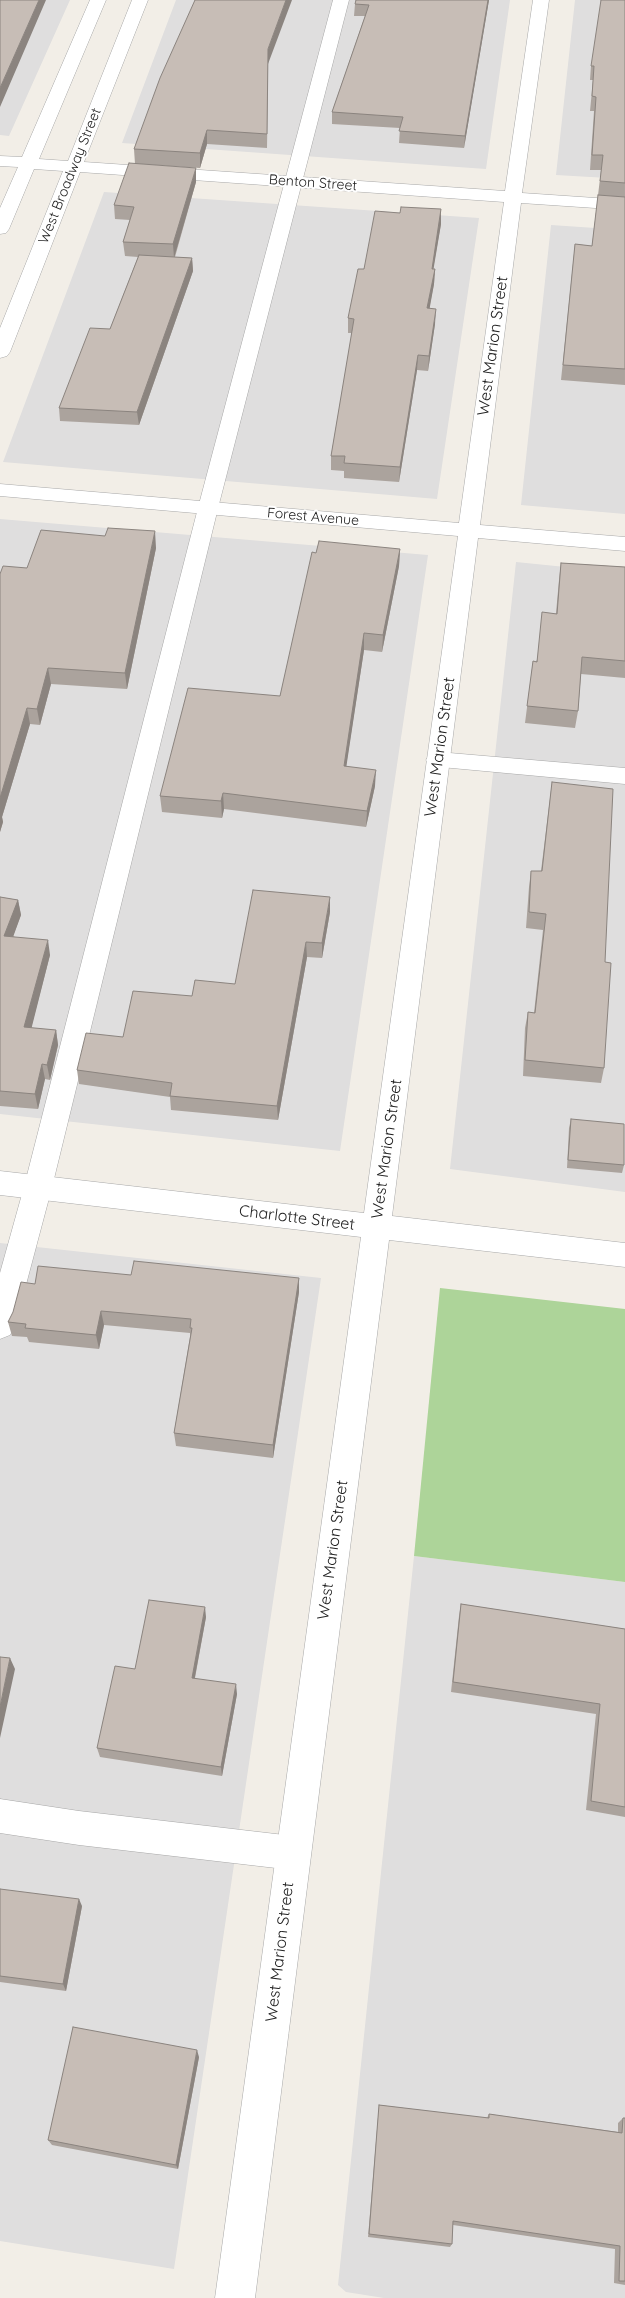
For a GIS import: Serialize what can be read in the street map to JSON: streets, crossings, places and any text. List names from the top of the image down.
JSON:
{
  "streets": {
    "street": [
      "West Broadway Street",
      "Benton Street",
      "West Marion Street",
      "Forest Avenue",
      "Charlotte Street"
    ]
  },
  "crossings": [
    ["West Broadway Street", "Benton Street"],
    ["Benton Street", "West Marion Street"],
    ["West Marion Street", "Forest Avenue"],
    ["West Marion Street", "Charlotte Street"]
  ]
}
